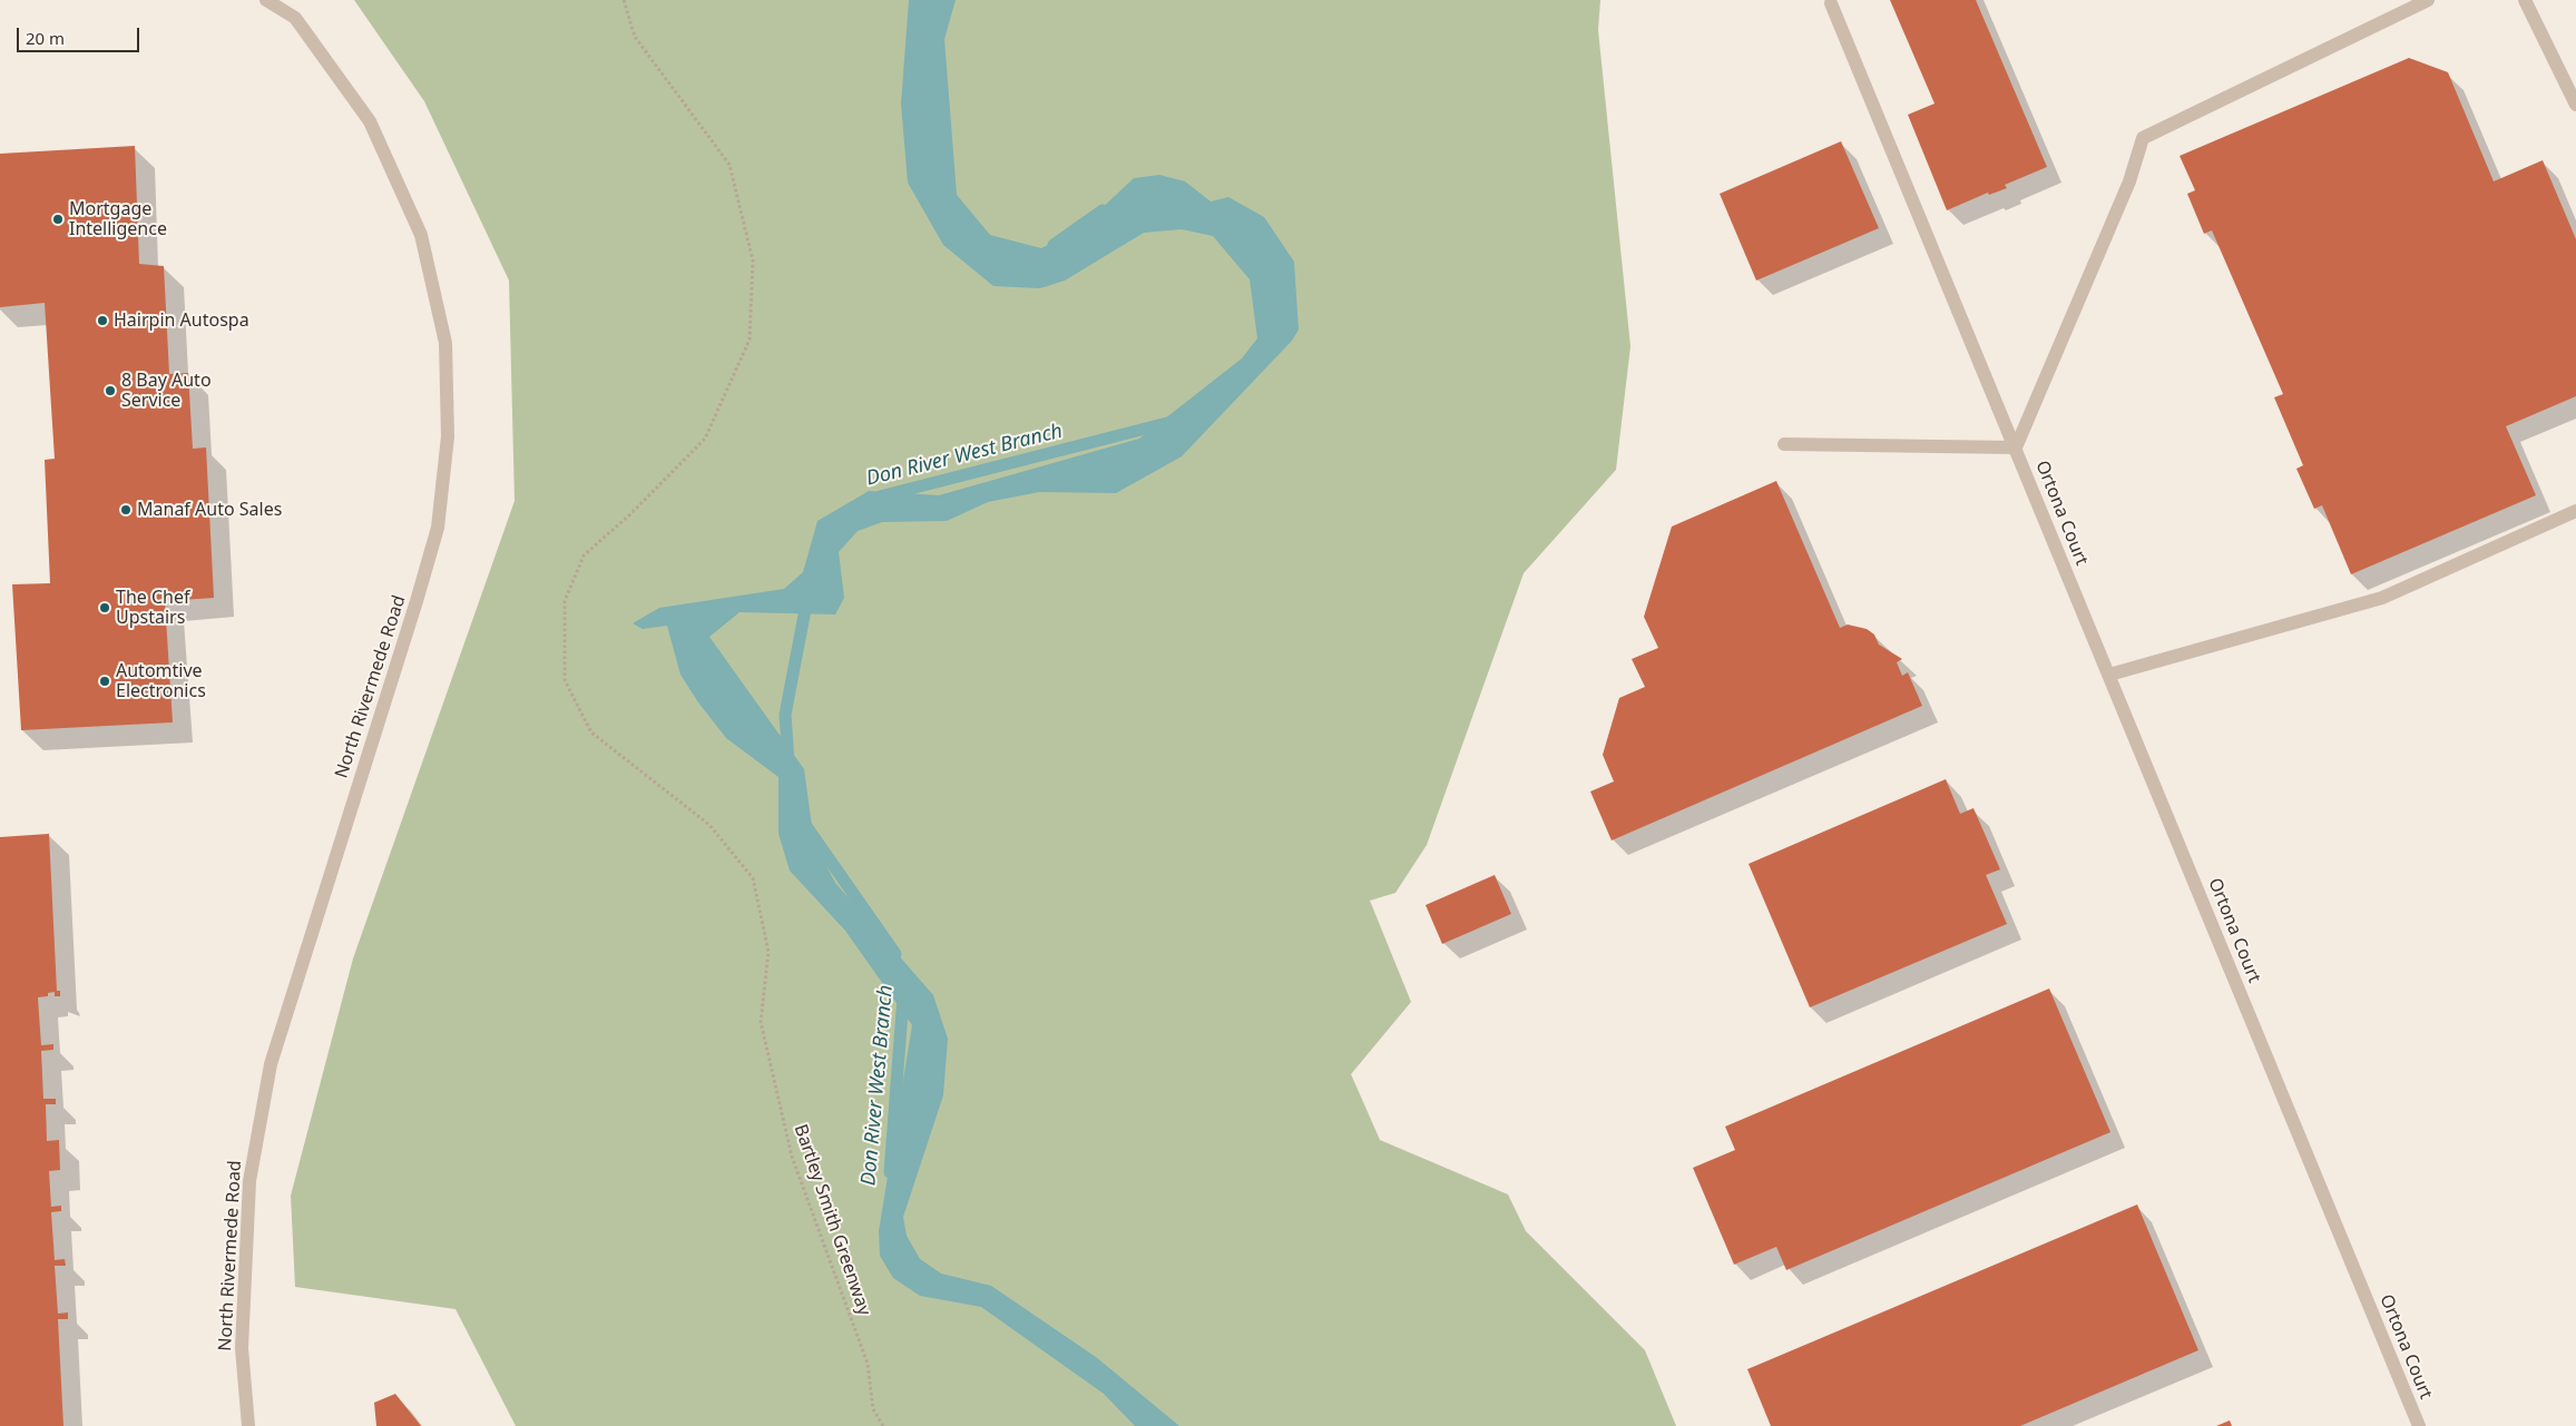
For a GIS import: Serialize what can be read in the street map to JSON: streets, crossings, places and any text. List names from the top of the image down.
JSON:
{
  "streets": {
    "street": ["Ortona Court", "North Rivermede Road"],
    "path": ["Bartley Smith Greenway"]
  },
  "water": ["Don River West Branch"],
  "places": [
    "Mortgage Intelligence",
    "Hairpin Autospa",
    "8 Bay Auto Service",
    "Manaf Auto Sales",
    "The Chef Upstairs",
    "Automtive Electronics"
  ],
  "scale_bar": "20 m"
}
